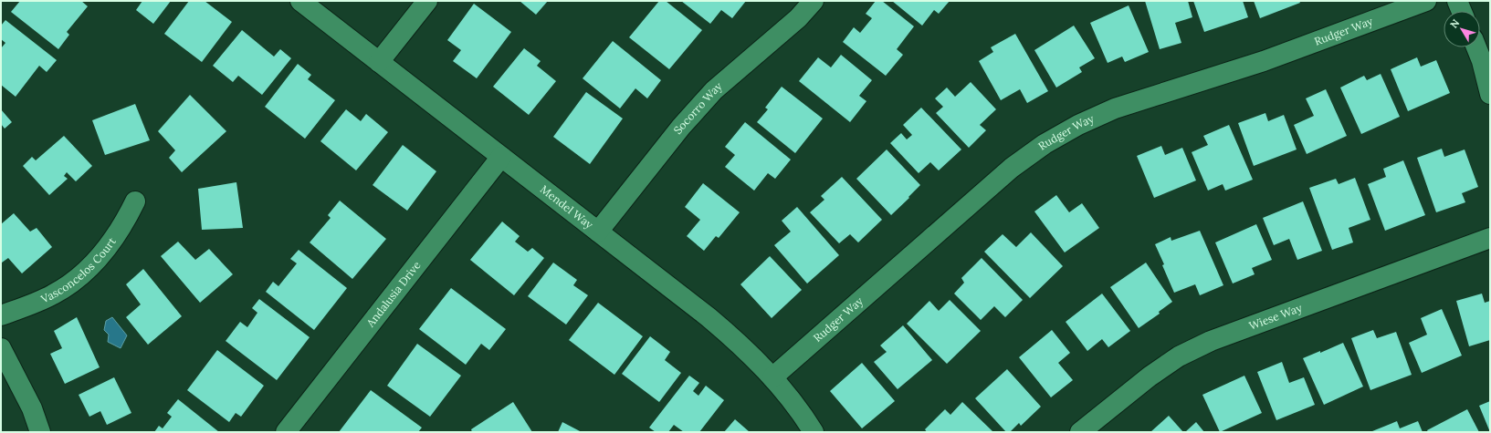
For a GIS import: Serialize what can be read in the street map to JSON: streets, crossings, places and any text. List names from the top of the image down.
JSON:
{
  "streets": {
    "street": [
      "Rudger Way",
      "Socorro Way",
      "Mendel Way",
      "Vasconcelos Court",
      "Andalusia Drive",
      "Wiese Way"
    ]
  },
  "crossings": [
    ["Rudger Way", "Mendel Way"],
    ["Socorro Way", "Mendel Way"],
    ["Mendel Way", "Andalusia Drive"]
  ],
  "north": "top left"
}
